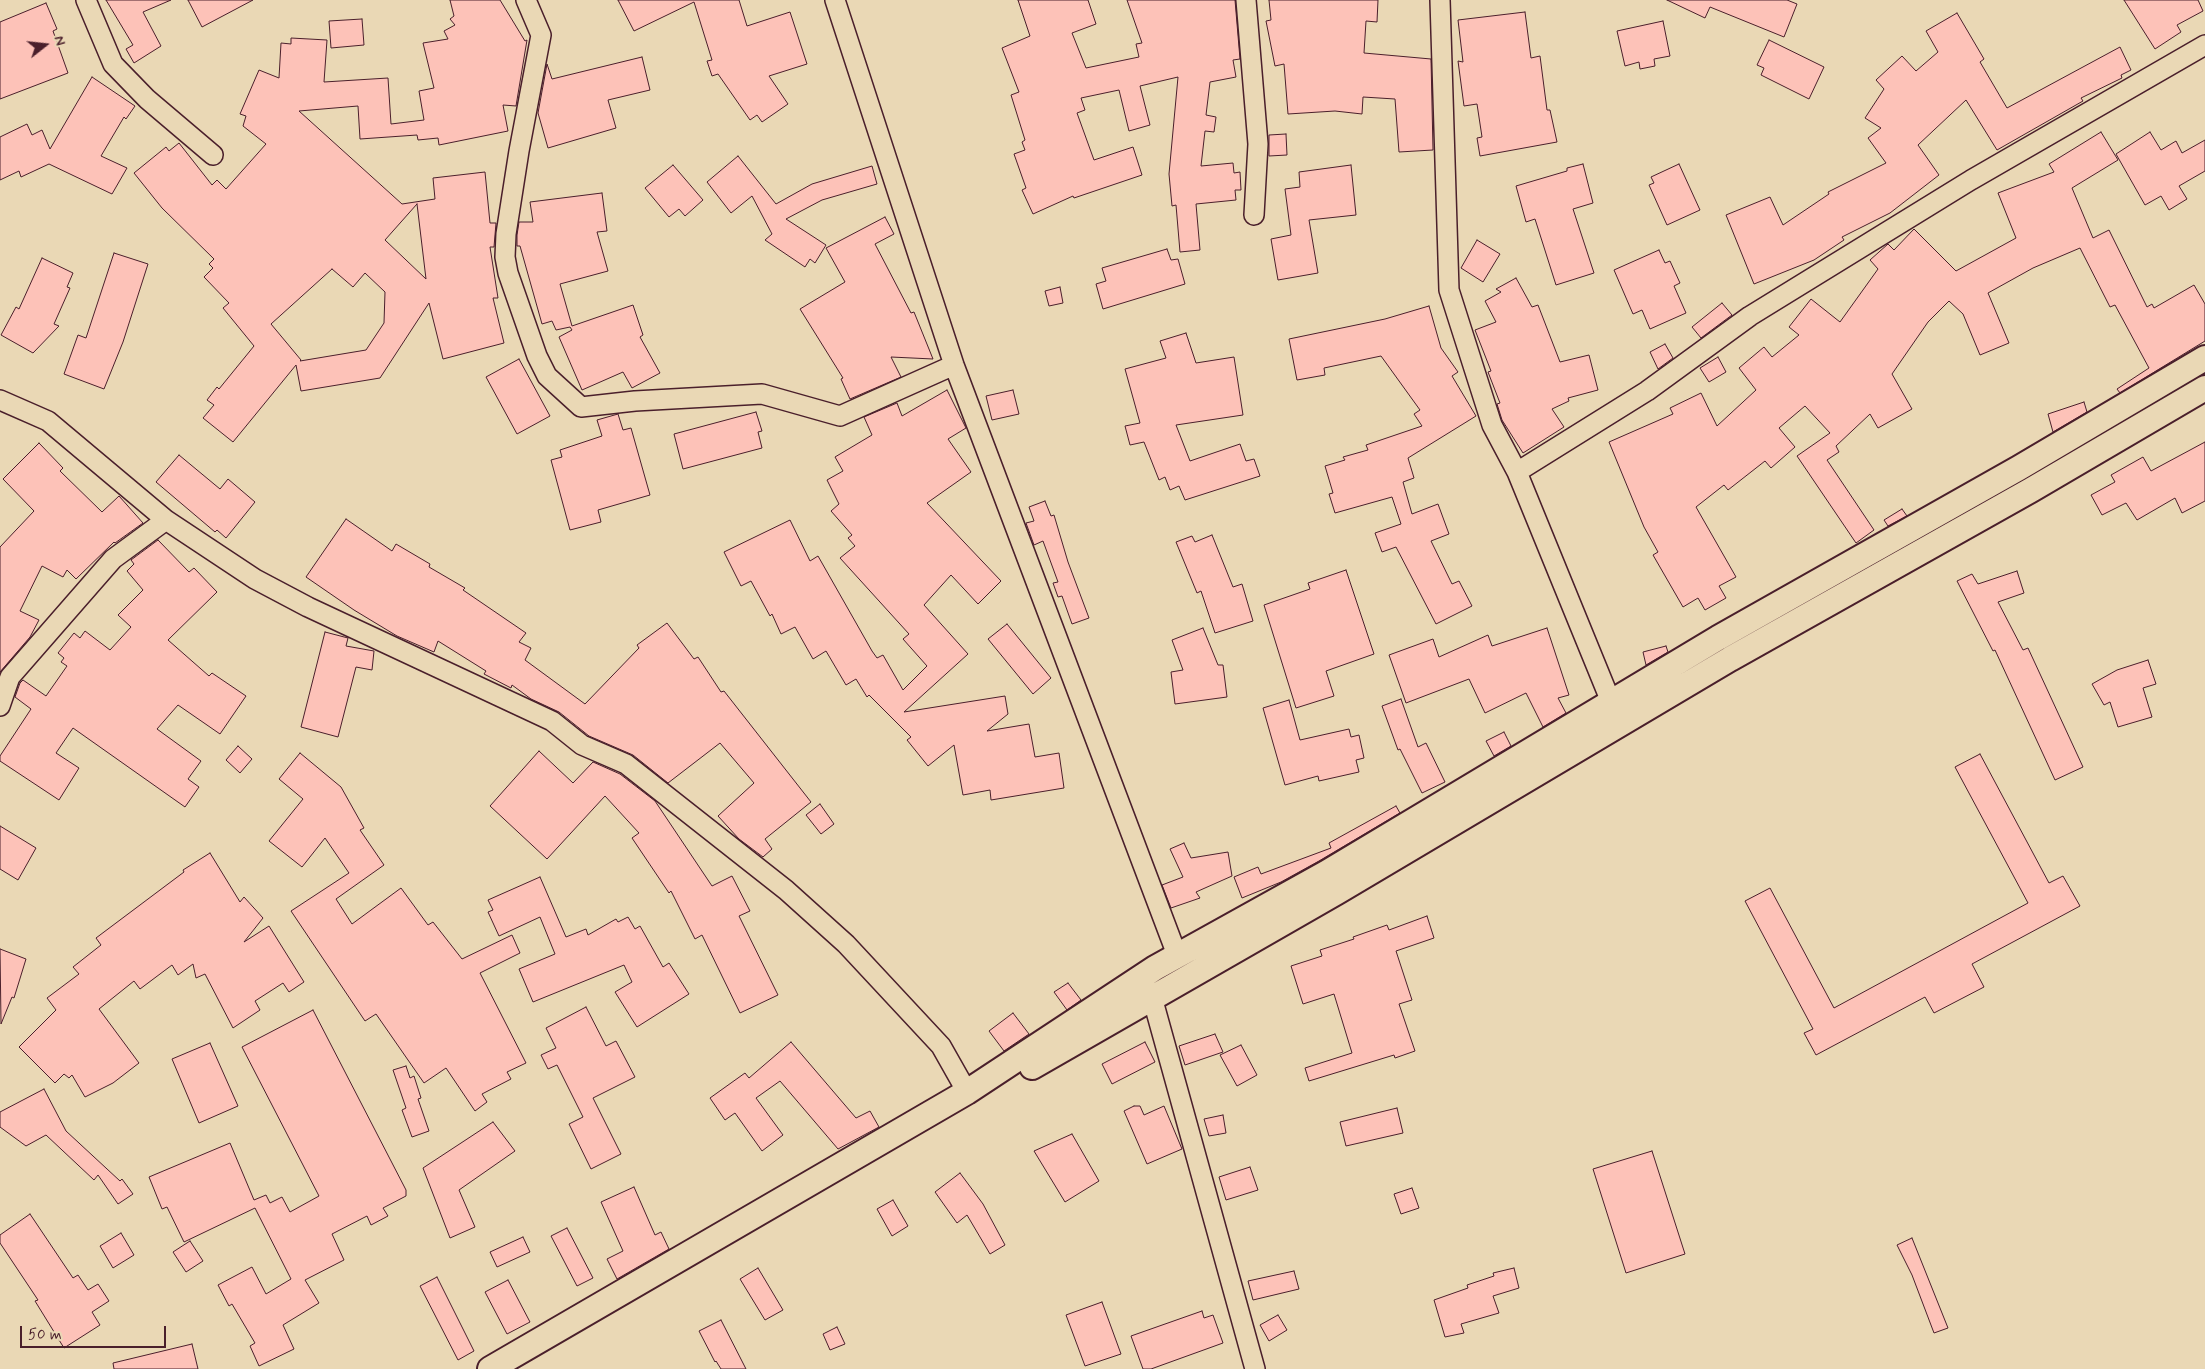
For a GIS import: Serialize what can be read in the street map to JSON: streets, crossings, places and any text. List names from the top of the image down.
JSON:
{
  "scale_bar": "50 m",
  "north": "right"
}
